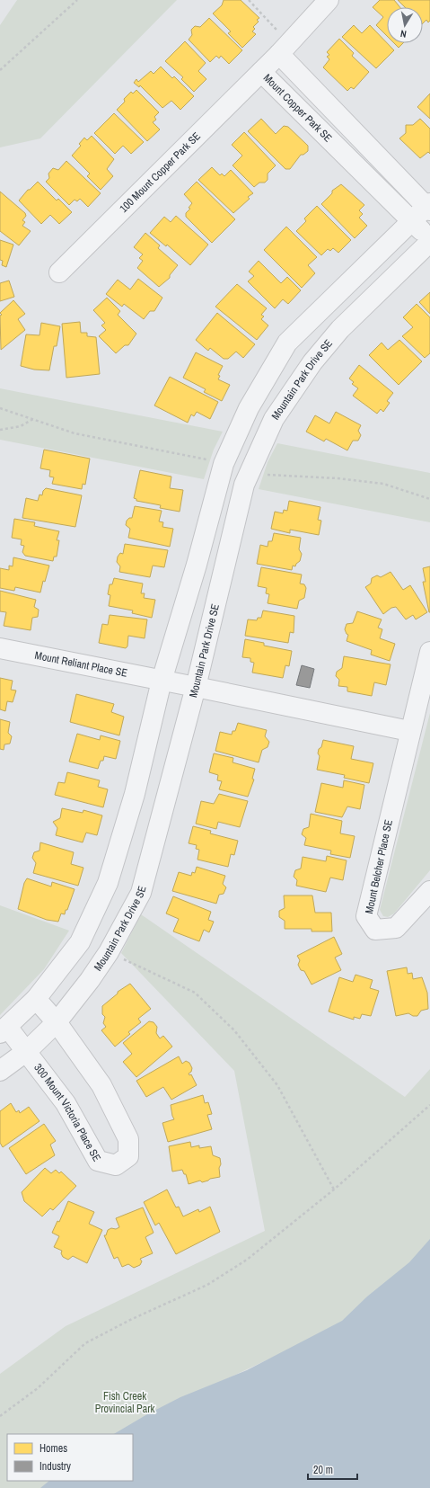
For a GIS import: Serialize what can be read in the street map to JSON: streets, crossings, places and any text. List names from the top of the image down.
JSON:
{
  "streets": {
    "street": [
      "Mount Copper Park SE",
      "100 Mount Copper Park SE",
      "Mountain Park Drive SE",
      "Mount Reliant Place SE",
      "Mount Belcher Place SE",
      "300 Mount Victoria Place SE"
    ]
  },
  "crossings": [
    ["Mount Copper Park SE", "100 Mount Copper Park SE"],
    ["Mount Copper Park SE", "Mountain Park Drive SE"],
    ["Mountain Park Drive SE", "Mount Reliant Place SE"],
    ["Mountain Park Drive SE", "300 Mount Victoria Place SE"]
  ],
  "parks": ["Fish Creek Provincial Park"],
  "legend": ["Homes", "Industry"],
  "scale_bar": "20 m",
  "north": "bottom"
}
